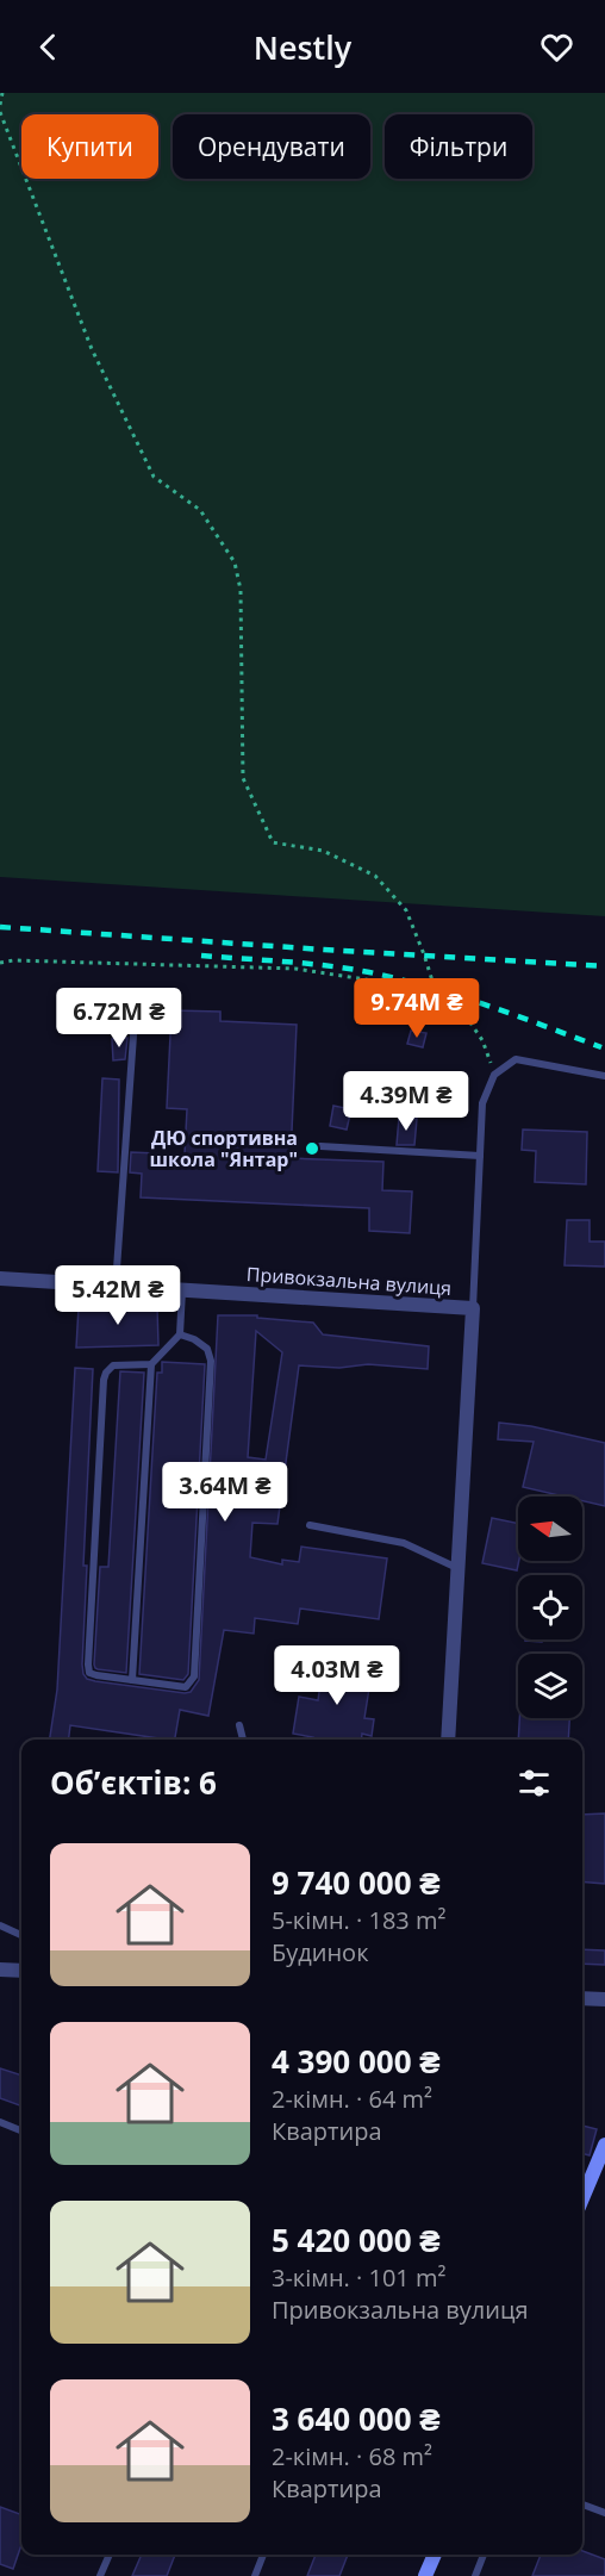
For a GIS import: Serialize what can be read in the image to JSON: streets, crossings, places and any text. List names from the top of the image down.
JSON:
{
  "streets": {
    "street": ["Привокзальна вулиця"]
  },
  "places": ["ДЮ спортивна школа \"Янтар\""],
  "north": "left",
  "page": {
    "header": "Nestly",
    "chip": ["Купити", "Орендувати", "Фільтри"],
    "price": [
      "9.74M ₴",
      "6.72M ₴",
      "4.39M ₴",
      "5.42M ₴",
      "3.64M ₴",
      "4.03M ₴"
    ],
    "heading": "Об’єктів: 6",
    "list": [
      {
        "name": "9 740 000 ₴",
        "note": "5-кімн. · 183 m² · Будинок"
      },
      {
        "name": "4 390 000 ₴",
        "note": "2-кімн. · 64 m² · Квартира"
      },
      {
        "name": "5 420 000 ₴",
        "note": "3-кімн. · 101 m² · Привокзальна вулиця"
      },
      {
        "name": "3 640 000 ₴",
        "note": "2-кімн. · 68 m² · Квартира"
      }
    ]
  }
}
